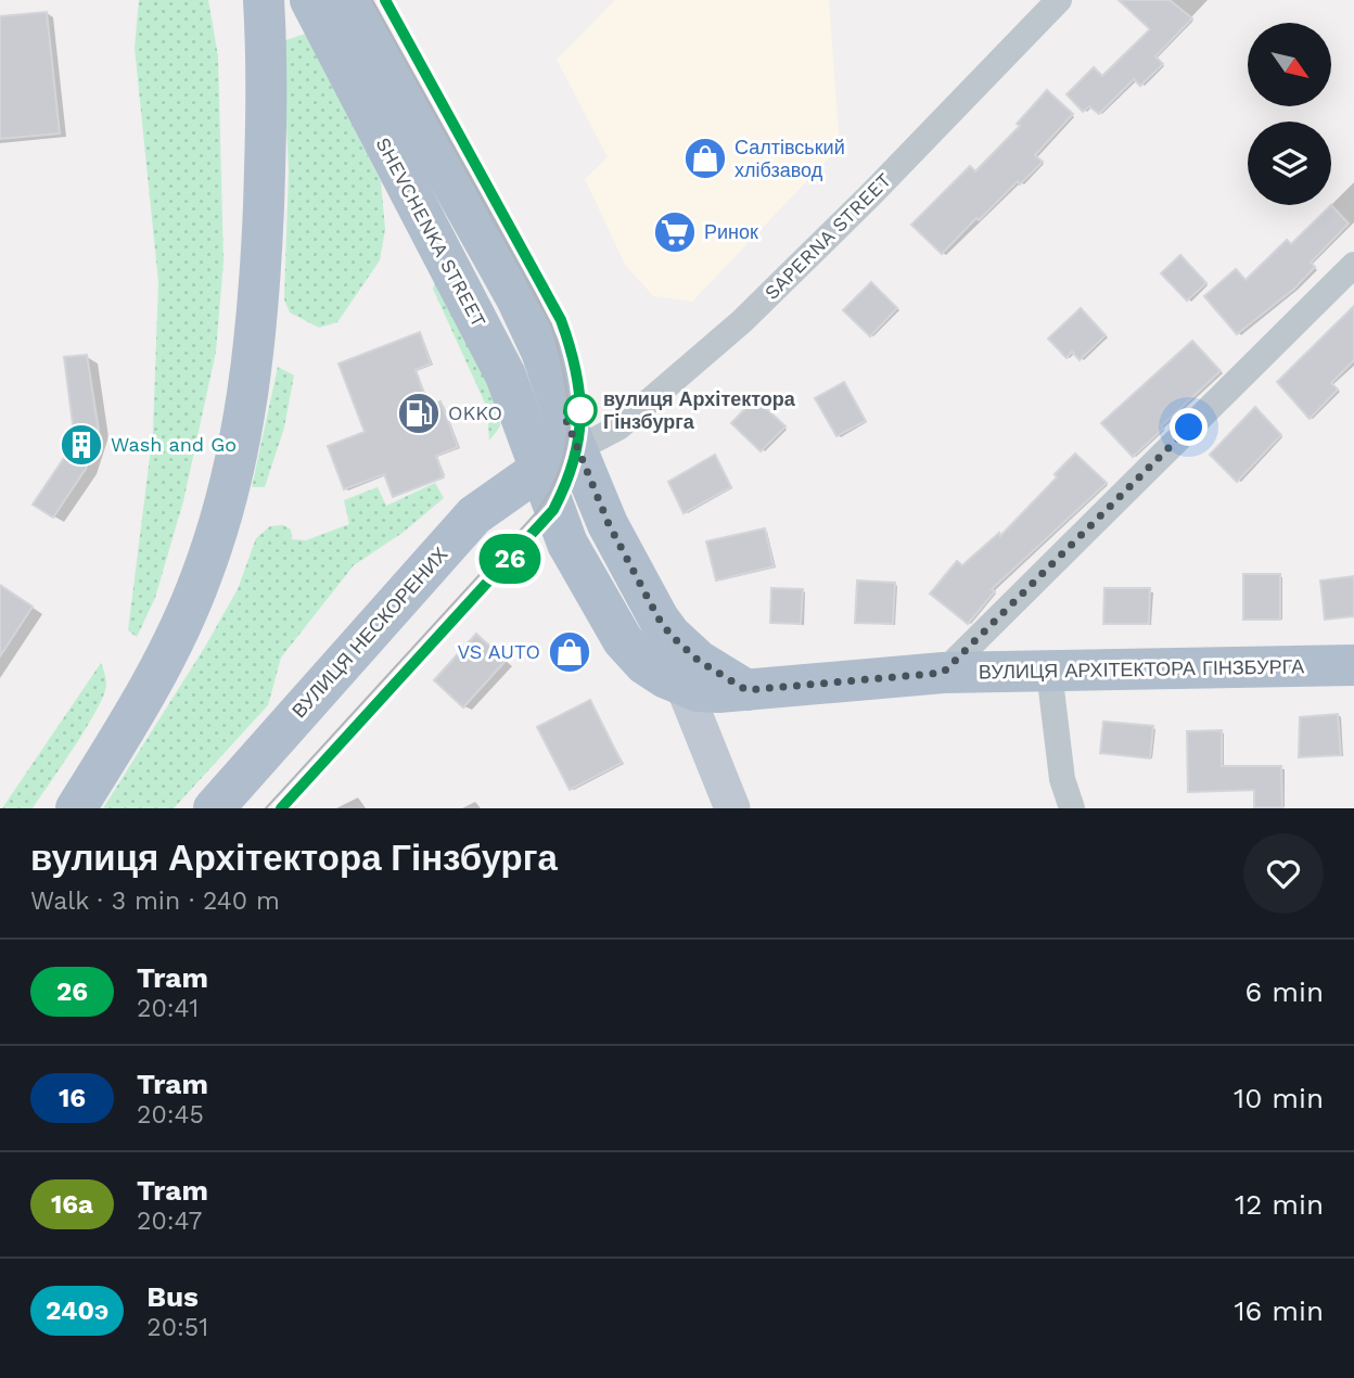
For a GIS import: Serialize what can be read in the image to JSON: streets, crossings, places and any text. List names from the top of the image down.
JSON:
{
  "streets": {
    "main road": ["SHEVCHENKA STREET", "ВУЛИЦЯ НЕСКОРЕНИХ", "ВУЛИЦЯ АРХІТЕКТОРА ГІНЗБУРГА"],
    "street": ["SAPERNA STREET"]
  },
  "crossings": [
    ["SHEVCHENKA STREET", "SAPERNA STREET"],
    ["SHEVCHENKA STREET", "ВУЛИЦЯ НЕСКОРЕНИХ"],
    ["SHEVCHENKA STREET", "ВУЛИЦЯ АРХІТЕКТОРА ГІНЗБУРГА"],
    ["SAPERNA STREET", "ВУЛИЦЯ НЕСКОРЕНИХ"]
  ],
  "places": {
    "shop": ["Салтівський хлібзавод", "VS AUTO"],
    "supermarket": ["Ринок"],
    "other": ["вулиця Архітектора Гінзбурга"],
    "fuel station": ["OKKO"],
    "building": ["Wash and Go"]
  },
  "lines": ["tram line 26"],
  "north": "bottom right",
  "page": {
    "on_map": "26",
    "heading": ["вулиця Архітектора Гінзбурга", "Walk · 3 min · 240 m"],
    "list": [
      {
        "mark": "26",
        "name": "Tram",
        "note": "20:41",
        "value": "6 min"
      },
      {
        "mark": "16",
        "name": "Tram",
        "note": "20:45",
        "value": "10 min"
      },
      {
        "mark": "16a",
        "name": "Tram",
        "note": "20:47",
        "value": "12 min"
      },
      {
        "mark": "240э",
        "name": "Bus",
        "note": "20:51",
        "value": "16 min"
      }
    ]
  }
}
